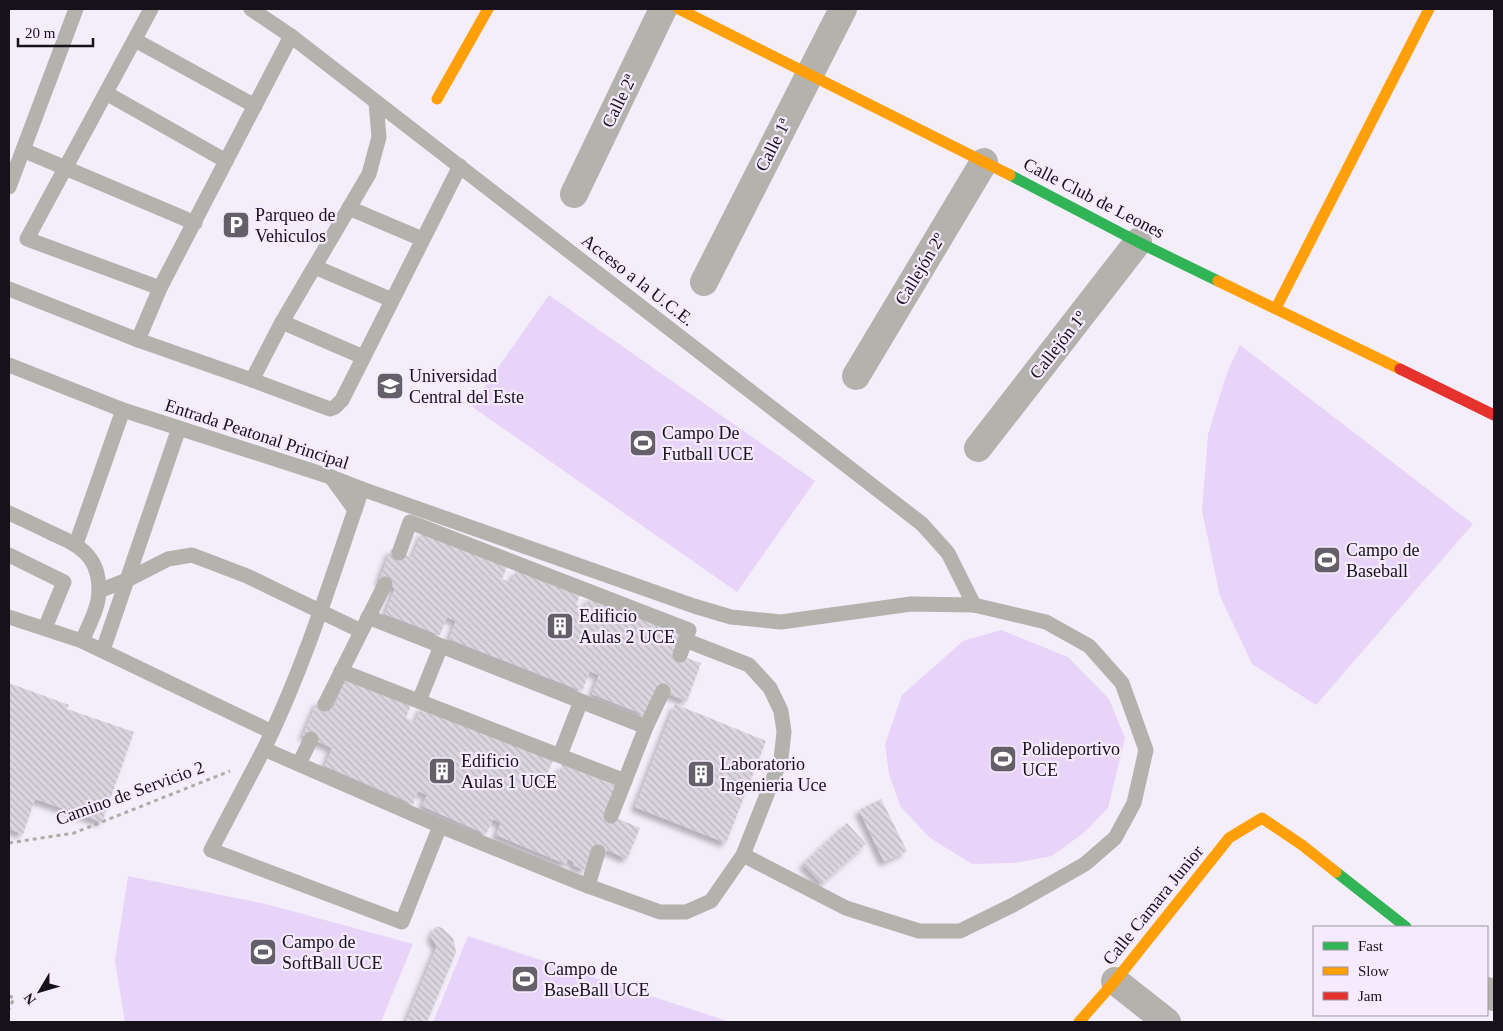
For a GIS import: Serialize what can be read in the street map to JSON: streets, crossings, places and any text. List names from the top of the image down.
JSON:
{
  "streets": {
    "street": [
      "Calle 2ª",
      "Calle 1ª",
      "Calle Club de Leones",
      "Callejón 2º",
      "Callejón 1º",
      "Calle Camara Junior"
    ],
    "lane": ["Acceso a la U.C.E.", "Entrada Peatonal Principal"],
    "path": ["Camino de Servicio 2"]
  },
  "crossings": [
    ["Calle 1ª", "Calle Club de Leones"],
    ["Calle Club de Leones", "Callejón 2º"],
    ["Calle Club de Leones", "Callejón 1º"],
    ["Entrada Peatonal Principal", "Camino de Servicio 2"]
  ],
  "places": {
    "parking": ["Parqueo de Vehiculos"],
    "school or university": ["Universidad Central del Este"],
    "sports": [
      "Campo De Futball UCE",
      "Campo de Baseball",
      "Polideportivo UCE",
      "Campo de SoftBall UCE",
      "Campo de BaseBall UCE"
    ],
    "building": ["Edificio Aulas 2 UCE", "Edificio Aulas 1 UCE", "Laboratorio Ingenieria Uce"]
  },
  "legend": ["Fast", "Slow", "Jam"],
  "scale_bar": "20 m",
  "north": "bottom left"
}
